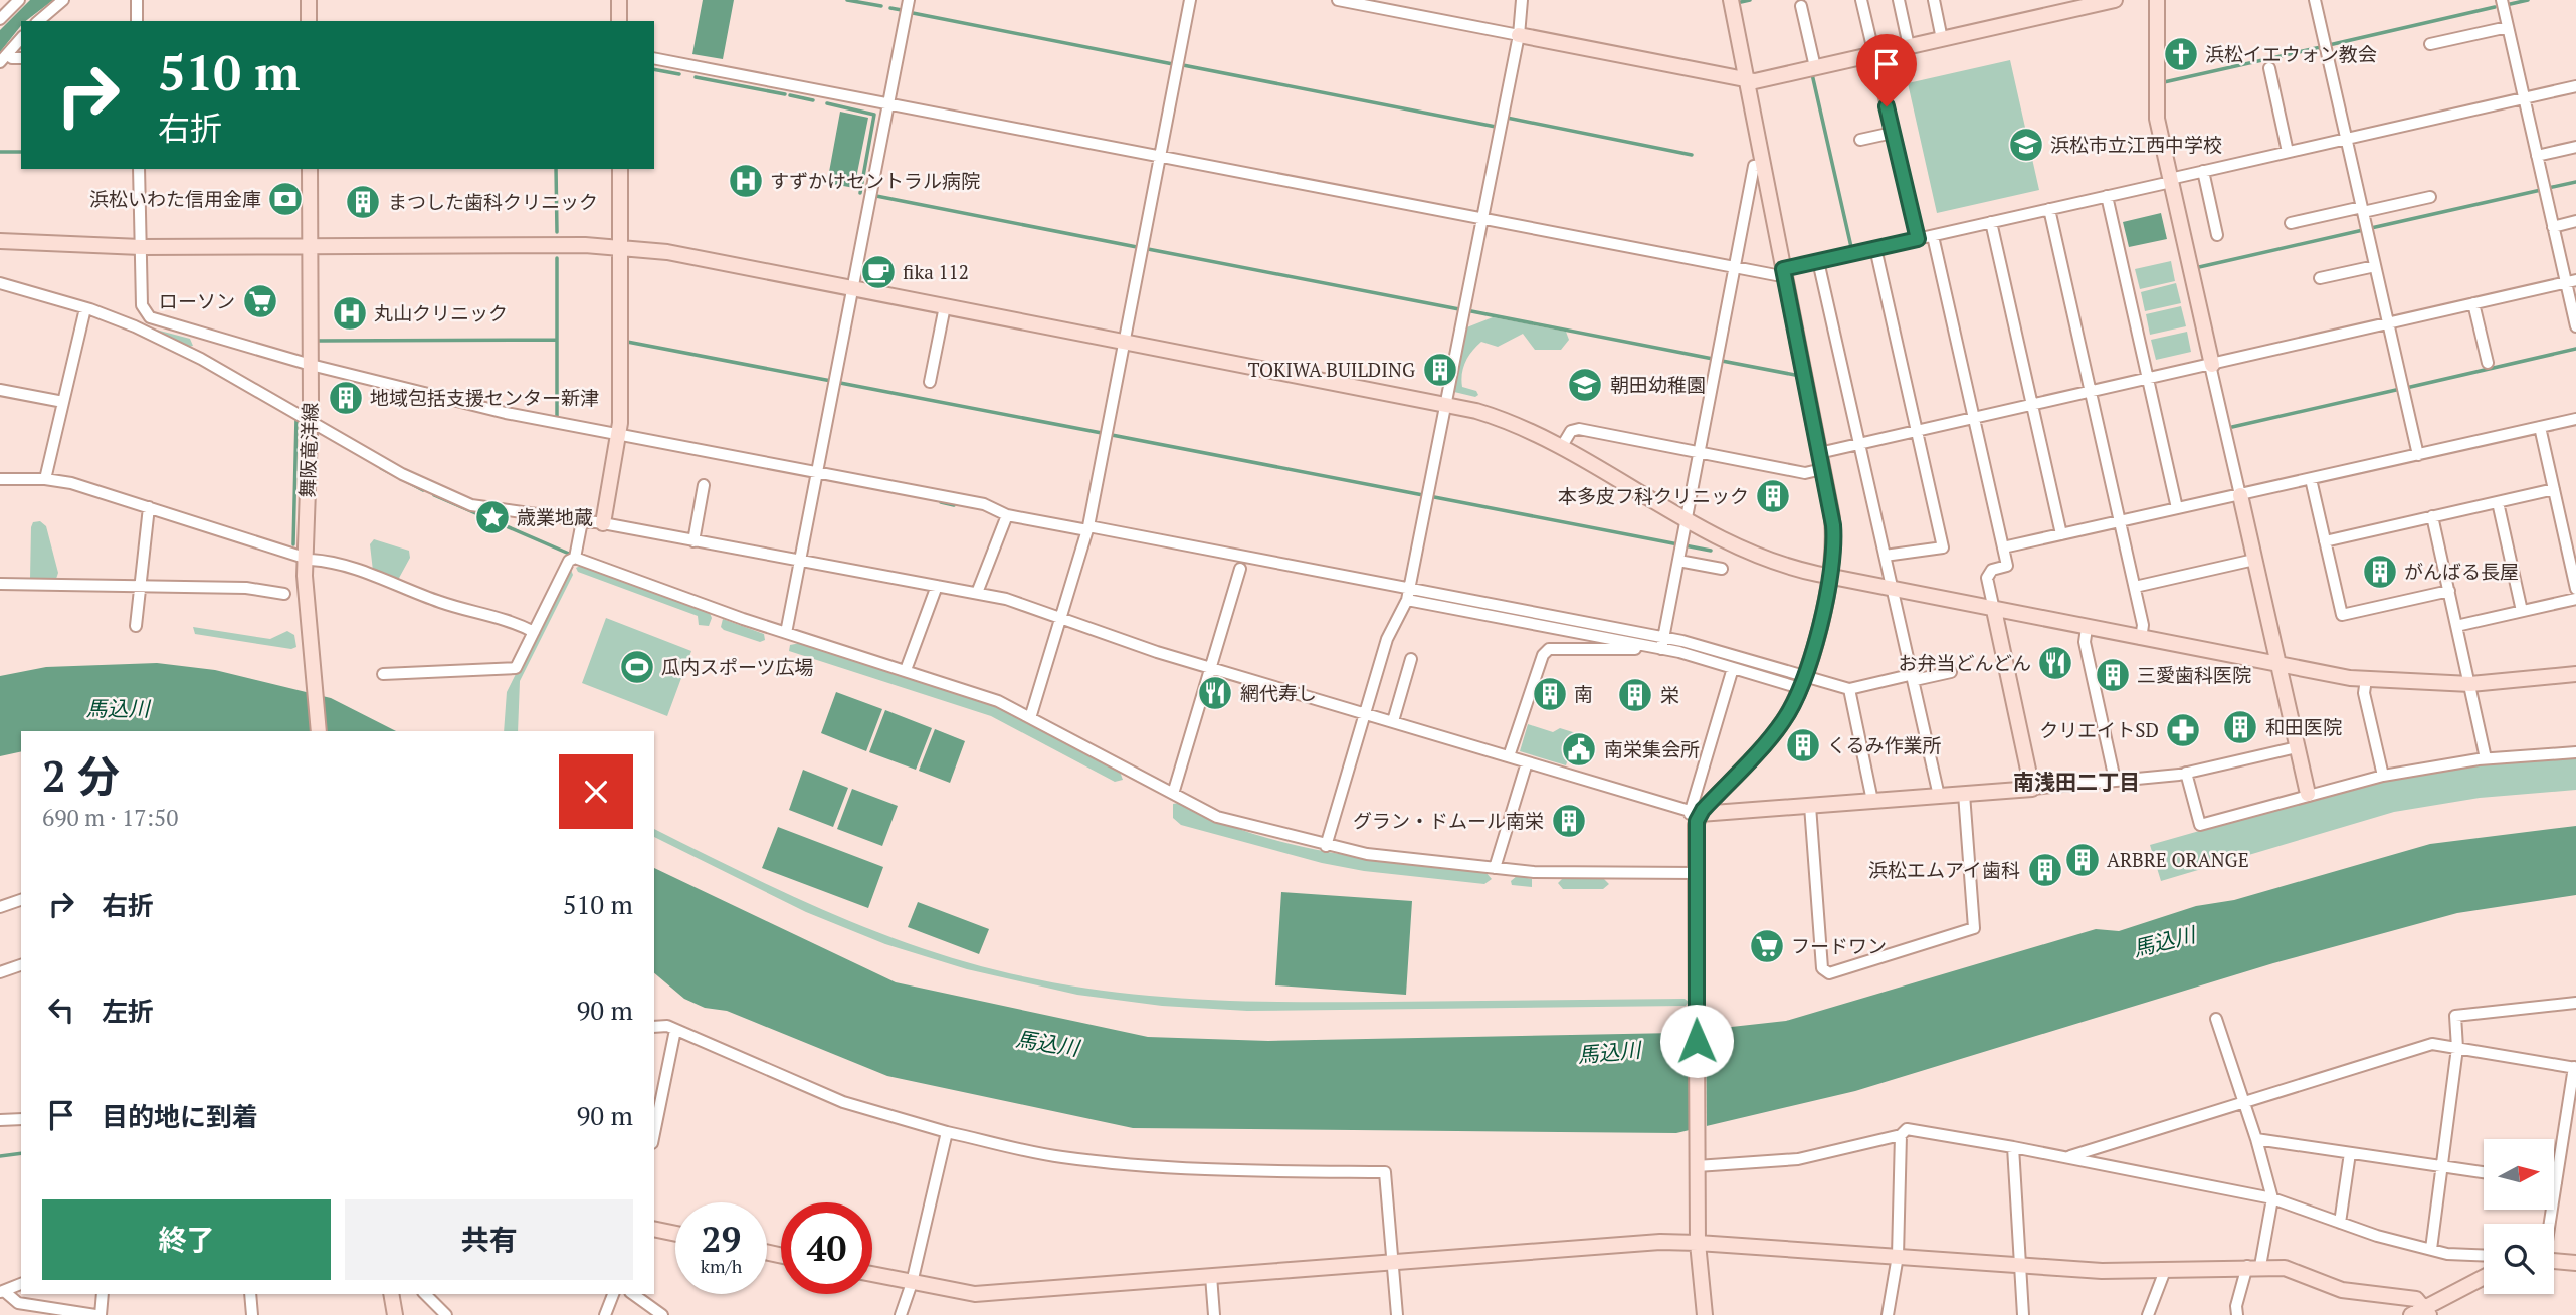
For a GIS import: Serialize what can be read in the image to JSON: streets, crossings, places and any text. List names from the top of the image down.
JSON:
{
  "streets": {
    "street": ["舞阪竜洋線"]
  },
  "districts": ["南浅田二丁目"],
  "water": ["馬込川"],
  "places": {
    "church": ["浜松イエウォン教会"],
    "school or university": ["浜松市立江西中学校", "朝田幼稚園"],
    "hospital": ["すずかけセントラル病院", "丸山クリニック"],
    "bank": ["浜松いわた信用金庫"],
    "building": [
      "まつした歯科クリニック",
      "TOKIWA BUILDING",
      "地域包括支援センター新津",
      "本多皮フ科クリニック",
      "がんばる長屋",
      "三愛歯科医院",
      "南",
      "栄",
      "和田医院",
      "くるみ作業所",
      "グラン・ドムール南栄",
      "ARBRE ORANGE",
      "浜松エムアイ歯科"
    ],
    "cafe": ["fika 112"],
    "supermarket": ["ローソン", "フードワン"],
    "place": ["歳業地蔵"],
    "restaurant": ["お弁当どんどん", "網代寿し"],
    "sports": ["瓜内スポーツ広場"],
    "pharmacy": ["クリエイトSD"],
    "public building": ["南栄集会所"]
  },
  "north": "right",
  "page": {
    "turn": ["510 m", "右折"],
    "heading": ["2 分", "690 m · 17:50"],
    "list": [
      {
        "name": "右折",
        "value": "510 m"
      },
      {
        "name": "左折",
        "value": "90 m"
      },
      {
        "name": "目的地に到着",
        "value": "90 m"
      }
    ],
    "buttons": ["終了", "共有"],
    "speed": "29 km/h",
    "limit": "40"
  }
}
